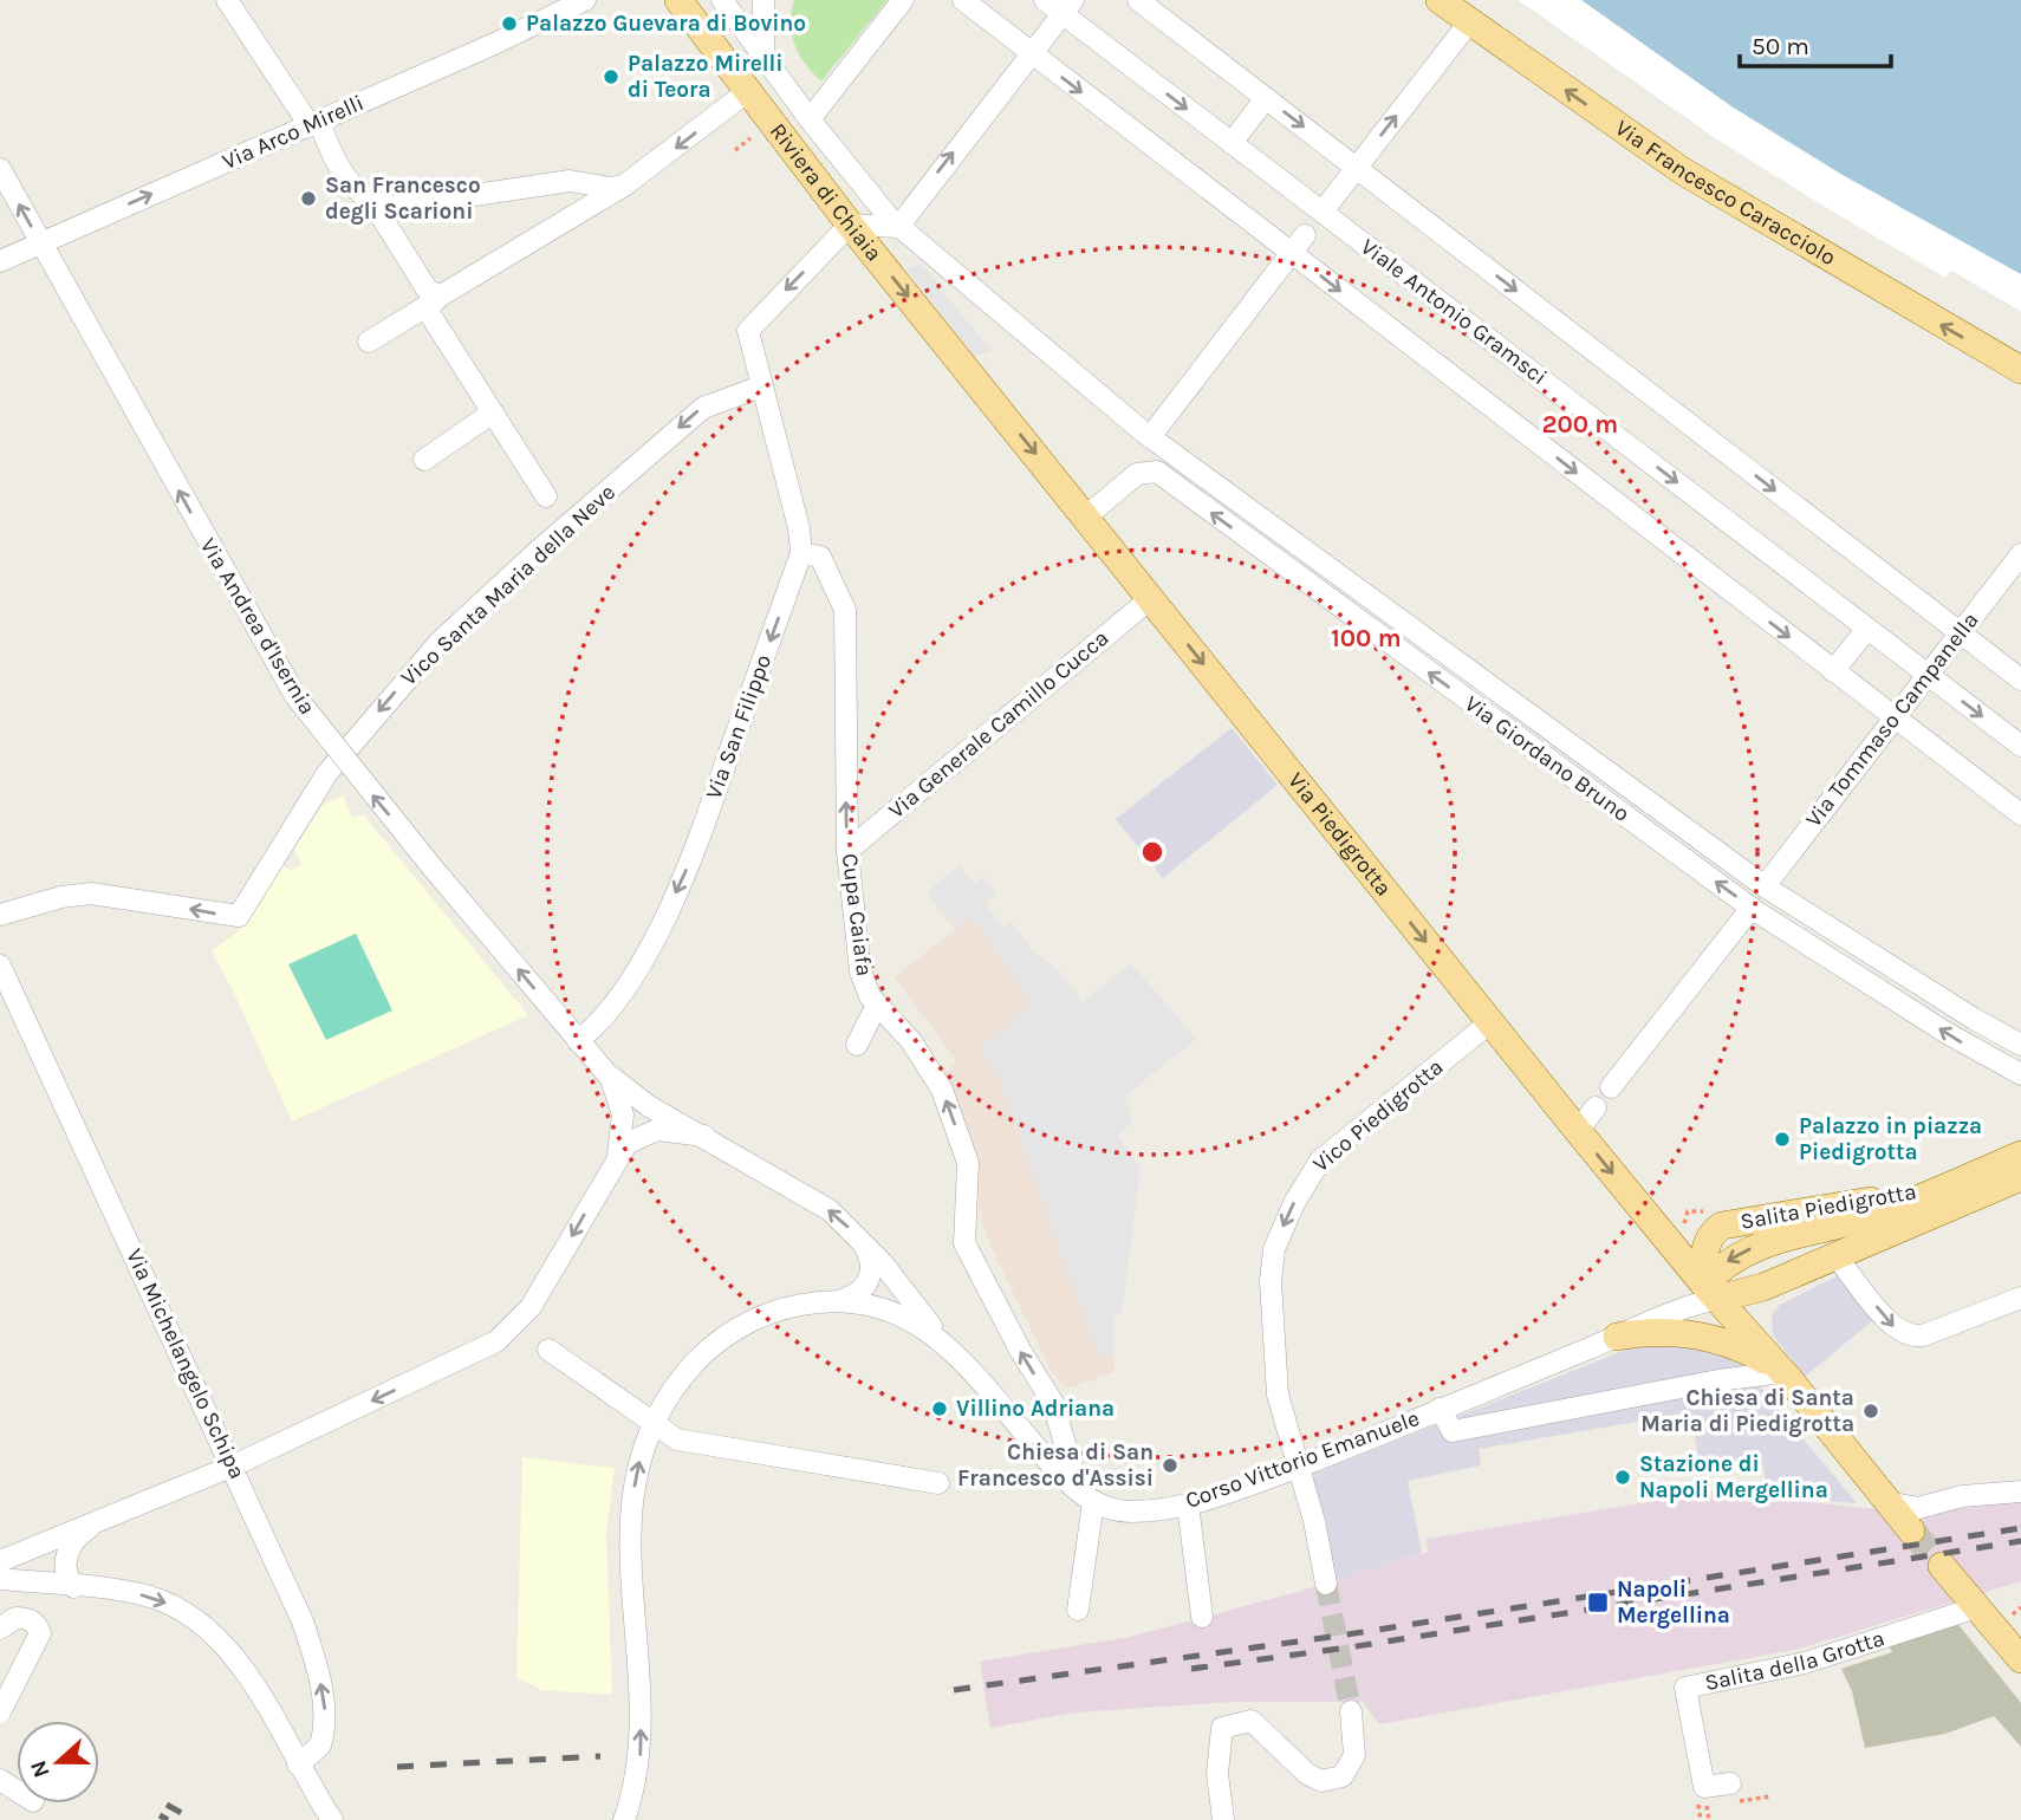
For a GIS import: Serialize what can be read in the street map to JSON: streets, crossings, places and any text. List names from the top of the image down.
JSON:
{
  "streets": {
    "main road": [
      "Riviera di Chiaia",
      "Via Francesco Caracciolo",
      "Via Piedigrotta",
      "Salita Piedigrotta"
    ],
    "street": [
      "Via Arco Mirelli",
      "Viale Antonio Gramsci",
      "Vico Santa Maria della Neve",
      "Via Andrea d'Isernia",
      "Via Tommaso Campanella",
      "Via Generale Camillo Cucca",
      "Via San Filippo",
      "Via Giordano Bruno",
      "Cupa Caiafa",
      "Vico Piedigrotta",
      "Via Michelangelo Schipa",
      "Corso Vittorio Emanuele",
      "Salita della Grotta"
    ]
  },
  "crossings": [
    ["Via Arco Mirelli", "Via Andrea d'Isernia"],
    ["Riviera di Chiaia", "Via San Filippo"],
    ["Riviera di Chiaia", "Via Piedigrotta"],
    ["Viale Antonio Gramsci", "Via Tommaso Campanella"],
    ["Vico Santa Maria della Neve", "Via San Filippo"],
    ["Via Andrea d'Isernia", "Via San Filippo"],
    ["Via Generale Camillo Cucca", "Via Piedigrotta"],
    ["Via Generale Camillo Cucca", "Cupa Caiafa"],
    ["Via San Filippo", "Cupa Caiafa"],
    ["Via Giordano Bruno", "Via Piedigrotta"],
    ["Via Piedigrotta", "Vico Piedigrotta"],
    ["Via Piedigrotta", "Salita Piedigrotta"],
    ["Cupa Caiafa", "Corso Vittorio Emanuele"],
    ["Vico Piedigrotta", "Corso Vittorio Emanuele"],
    ["Salita Piedigrotta", "Corso Vittorio Emanuele"]
  ],
  "one_way": [
    "Via Arco Mirelli",
    "Riviera di Chiaia",
    "Via Francesco Caracciolo",
    "Vico Santa Maria della Neve",
    "Via Andrea d'Isernia",
    "Via San Filippo",
    "Via Piedigrotta",
    "Vico Piedigrotta"
  ],
  "places": {
    "other": [
      "Palazzo Guevara di Bovino",
      "Palazzo Mirelli di Teora",
      "San Francesco degli Scarioni",
      "Palazzo in piazza Piedigrotta",
      "Villino Adriana",
      "Chiesa di Santa Maria di Piedigrotta",
      "Chiesa di San Francesco d'Assisi",
      "Stazione di Napoli Mergellina"
    ],
    "transit": ["Napoli Mergellina"]
  },
  "scale_bar": "50 m",
  "north": "left",
  "rings": ["200 m", "100 m"]
}
